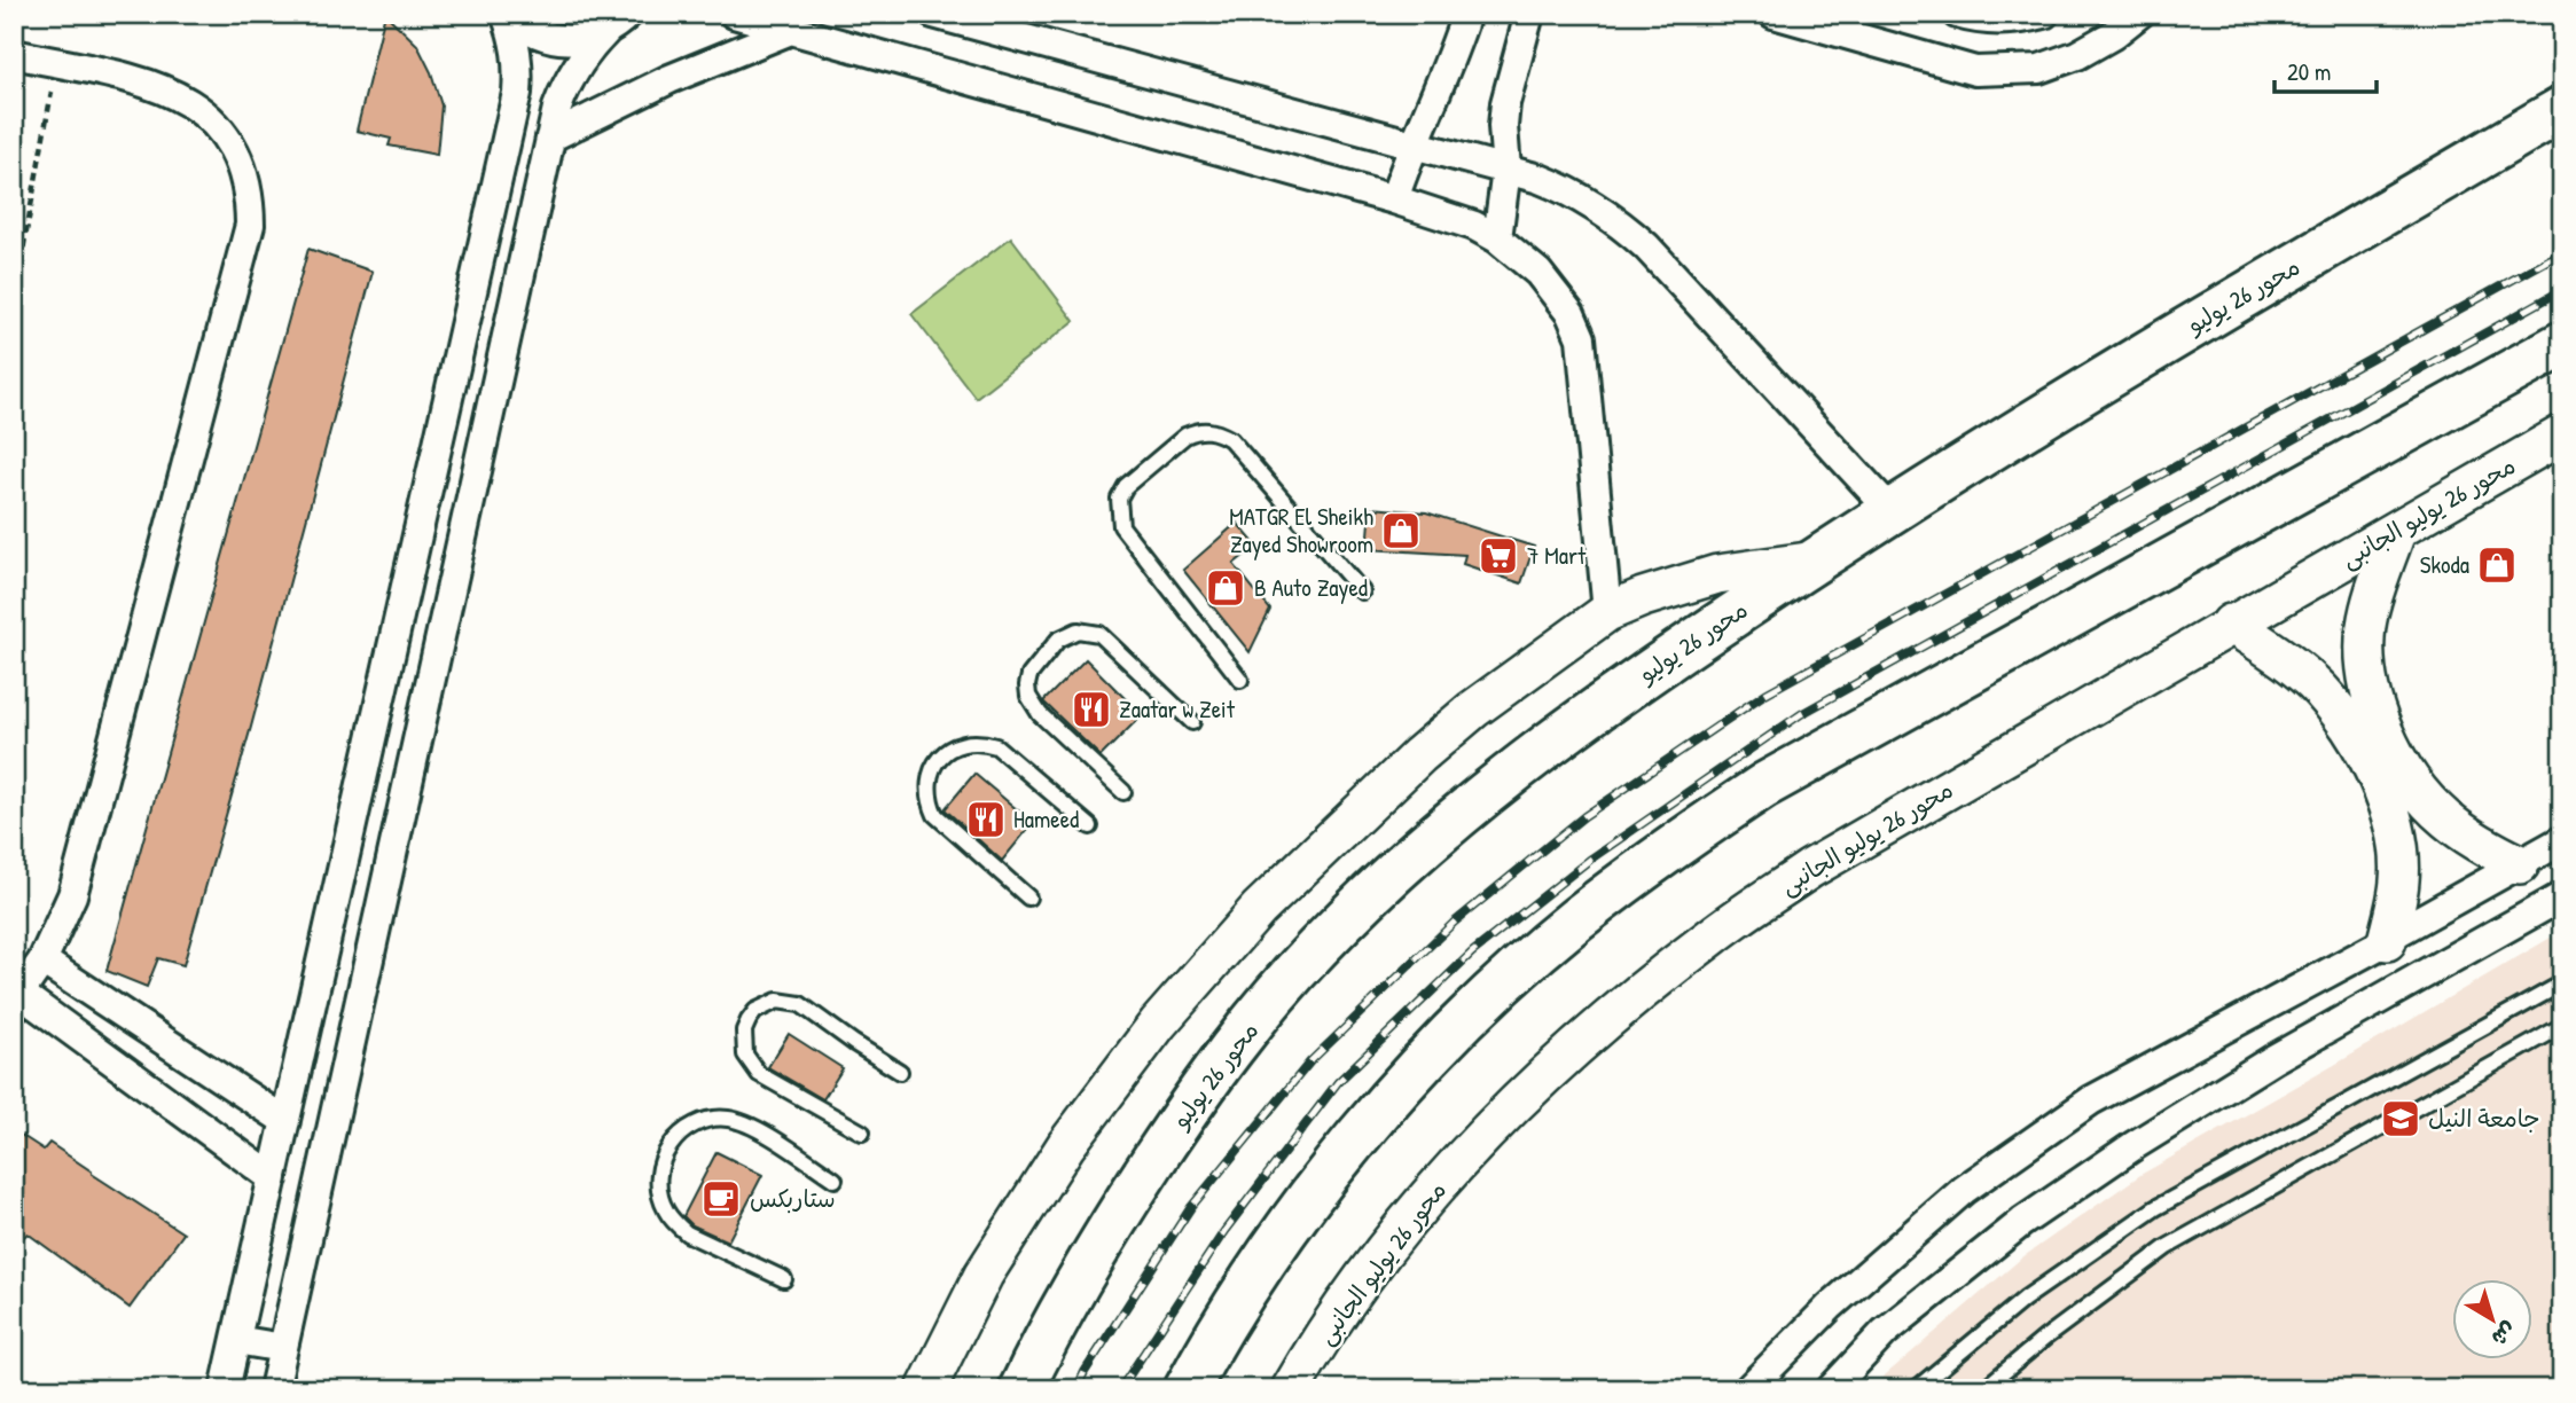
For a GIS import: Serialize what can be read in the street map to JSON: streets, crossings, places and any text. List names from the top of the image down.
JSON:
{
  "streets": {
    "highway": ["محور 26 يوليو"],
    "main road": ["محور 26 يوليو الجانبى"]
  },
  "places": {
    "shop": ["MATGR El Sheikh Zayed Showroom", "Skoda", "B Auto Zayed"],
    "supermarket": ["7 Mart"],
    "restaurant": ["Zaatar w Zeit", "Hameed"],
    "school or university": ["جامعة النيل"],
    "cafe": ["ستاربكس"]
  },
  "scale_bar": "20 m",
  "north": "bottom right"
}
